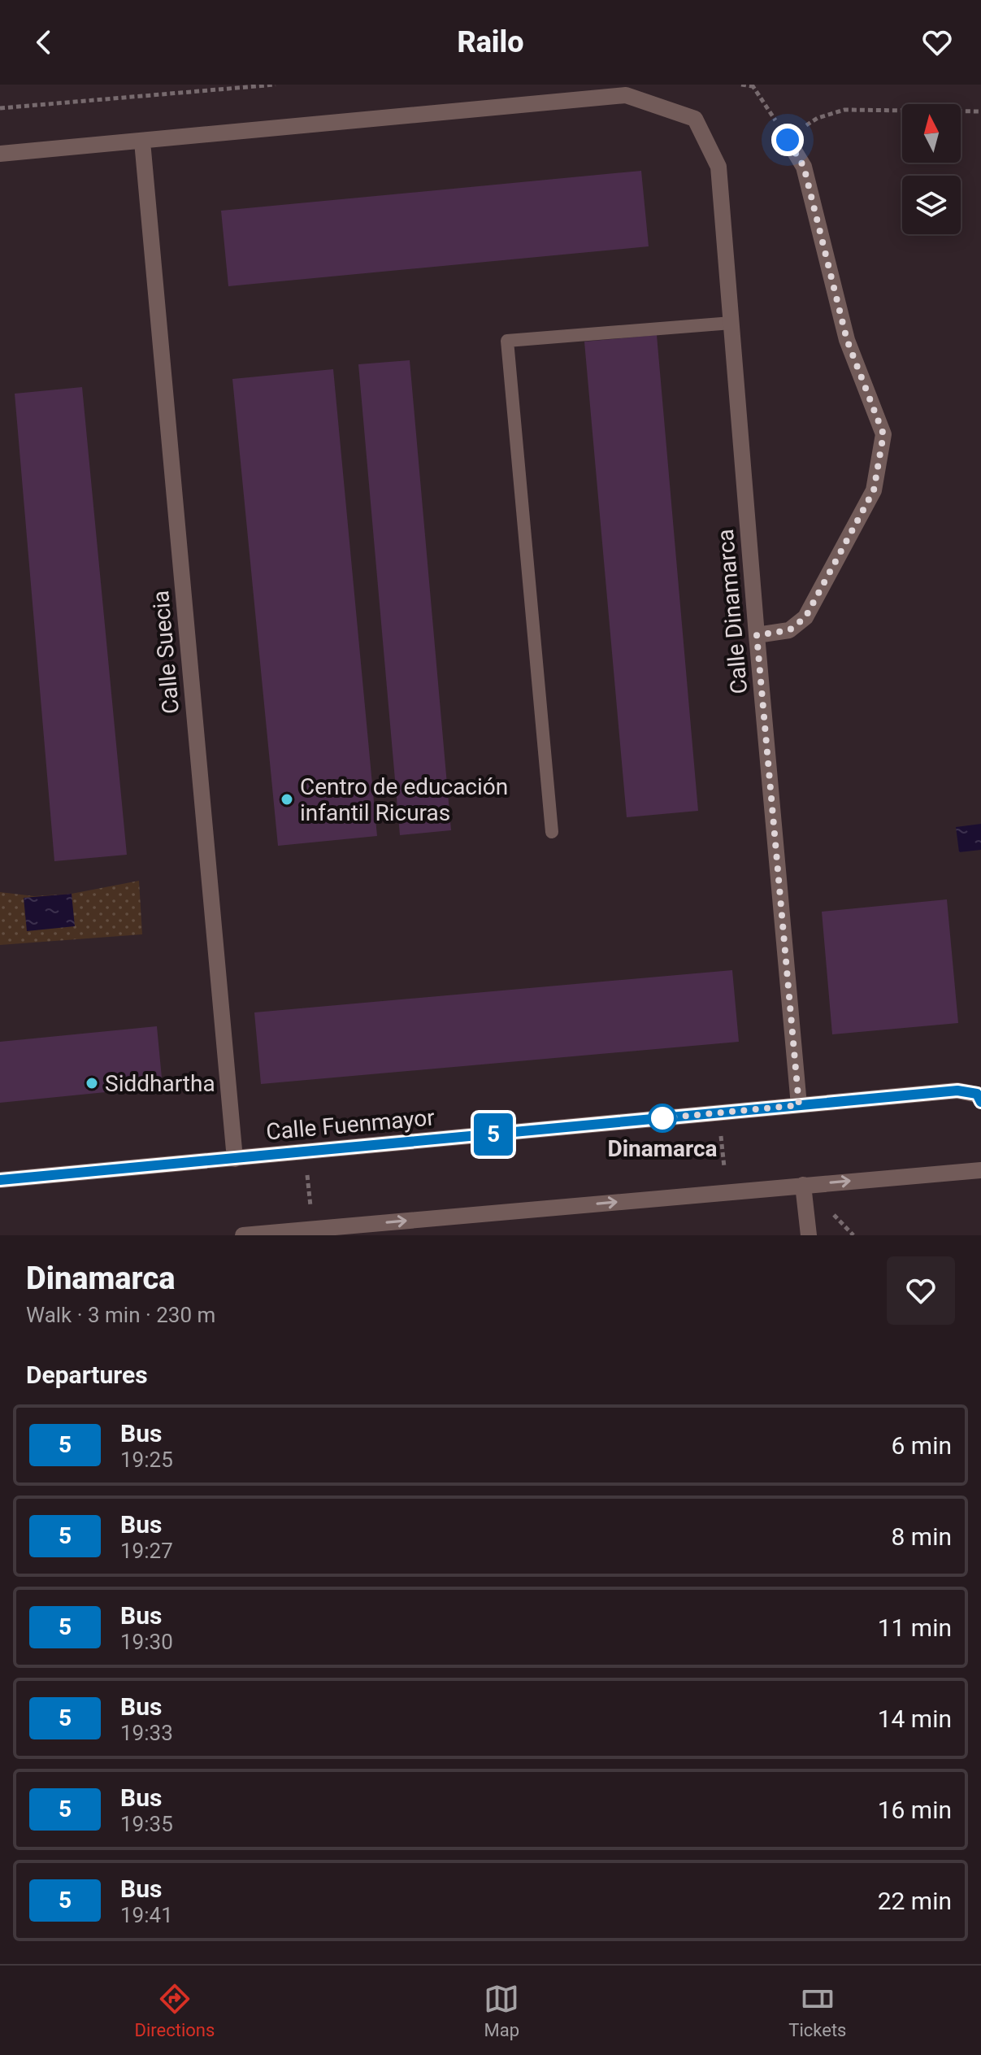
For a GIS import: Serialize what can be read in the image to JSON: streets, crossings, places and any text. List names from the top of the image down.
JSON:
{
  "streets": {
    "street": ["Calle Dinamarca", "Calle Suecia", "Calle Fuenmayor"]
  },
  "crossings": [
    ["Calle Dinamarca", "Calle Suecia"],
    ["Calle Dinamarca", "Calle Fuenmayor"],
    ["Calle Suecia", "Calle Fuenmayor"]
  ],
  "places": ["Centro de educación infantil Ricuras", "Siddhartha", "Dinamarca"],
  "lines": ["bus line 5"],
  "north": "top",
  "page": {
    "header": "Railo",
    "on_map": "5",
    "heading": [
      ["Dinamarca", "Walk · 3 min · 230 m"],
      "Departures"
    ],
    "list": [
      {
        "mark": "5",
        "name": "Bus",
        "note": "19:25",
        "value": "6 min"
      },
      {
        "mark": "5",
        "name": "Bus",
        "note": "19:27",
        "value": "8 min"
      },
      {
        "mark": "5",
        "name": "Bus",
        "note": "19:30",
        "value": "11 min"
      },
      {
        "mark": "5",
        "name": "Bus",
        "note": "19:33",
        "value": "14 min"
      },
      {
        "mark": "5",
        "name": "Bus",
        "note": "19:35",
        "value": "16 min"
      },
      {
        "mark": "5",
        "name": "Bus",
        "note": "19:41",
        "value": "22 min"
      }
    ],
    "tabs": ["Directions", "Map", "Tickets"]
  }
}
